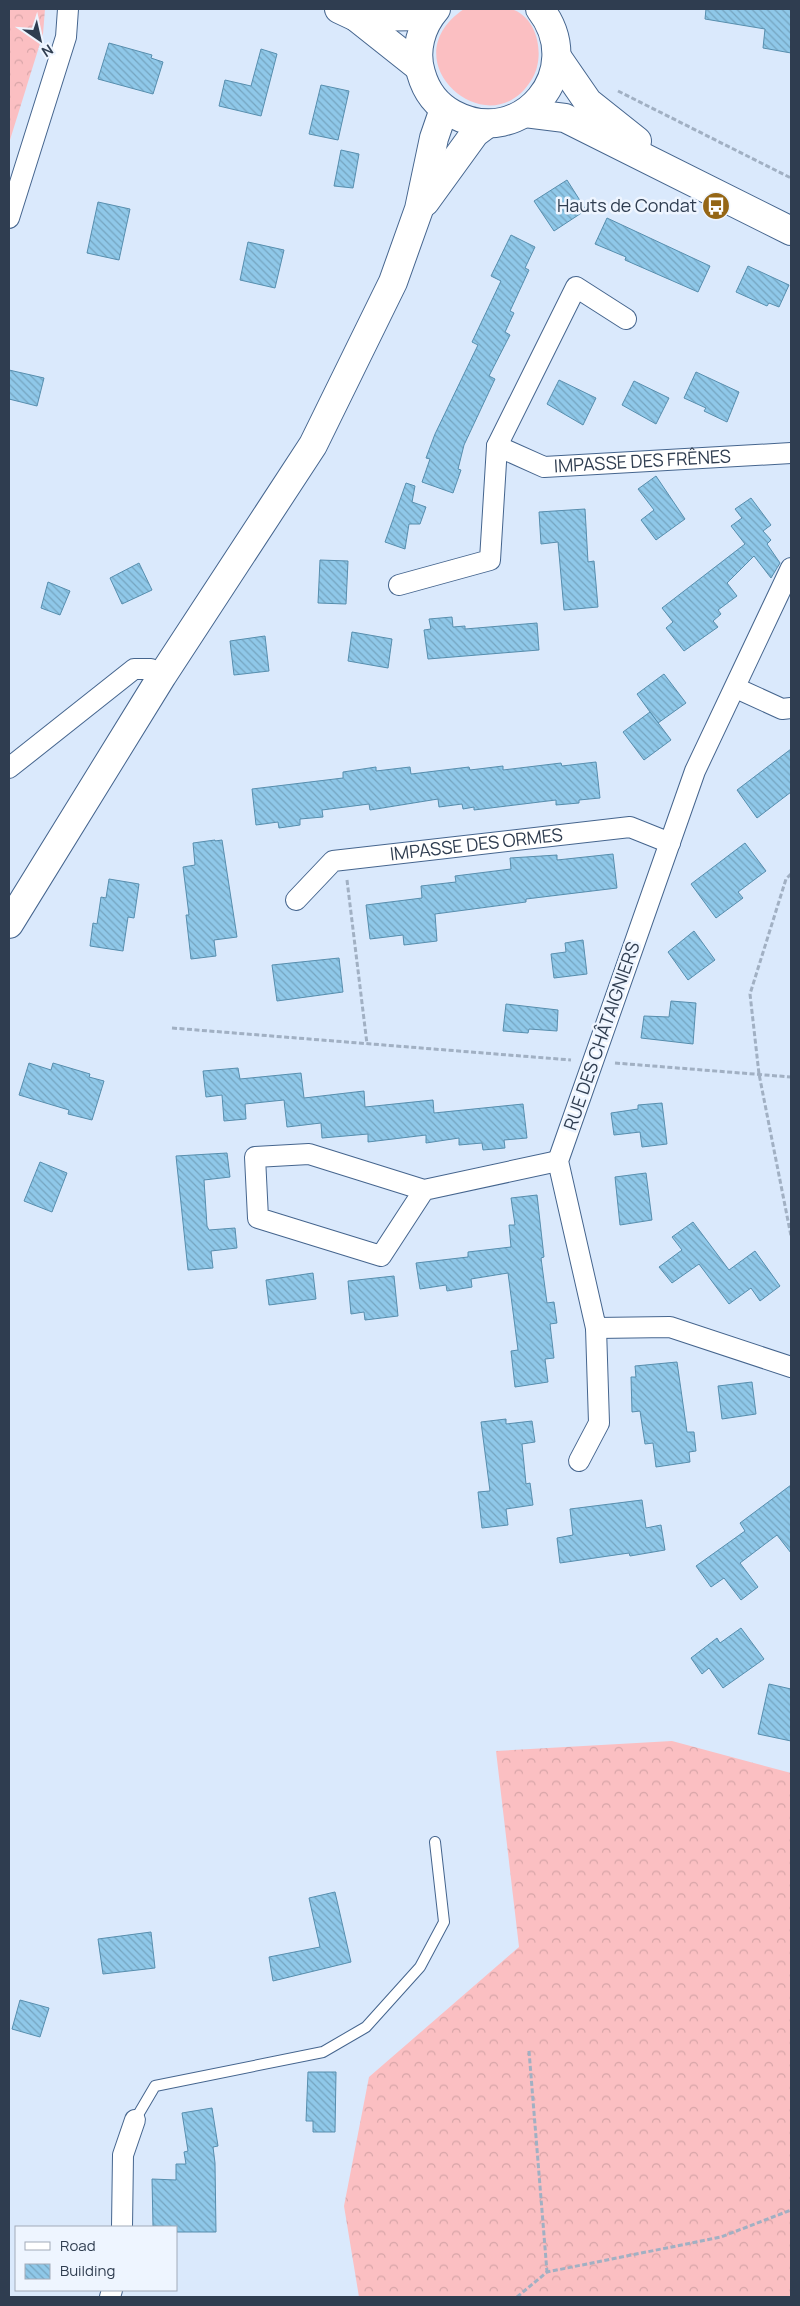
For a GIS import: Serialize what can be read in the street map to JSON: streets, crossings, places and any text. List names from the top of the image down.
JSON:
{
  "streets": {
    "street": ["IMPASSE DES FRÊNES", "IMPASSE DES ORMES", "RUE DES CHÂTAIGNIERS"]
  },
  "crossings": [
    ["IMPASSE DES ORMES", "RUE DES CHÂTAIGNIERS"]
  ],
  "places": {
    "bus stop": ["Hauts de Condat"]
  },
  "legend": ["Road", "Building"],
  "north": "bottom right"
}
